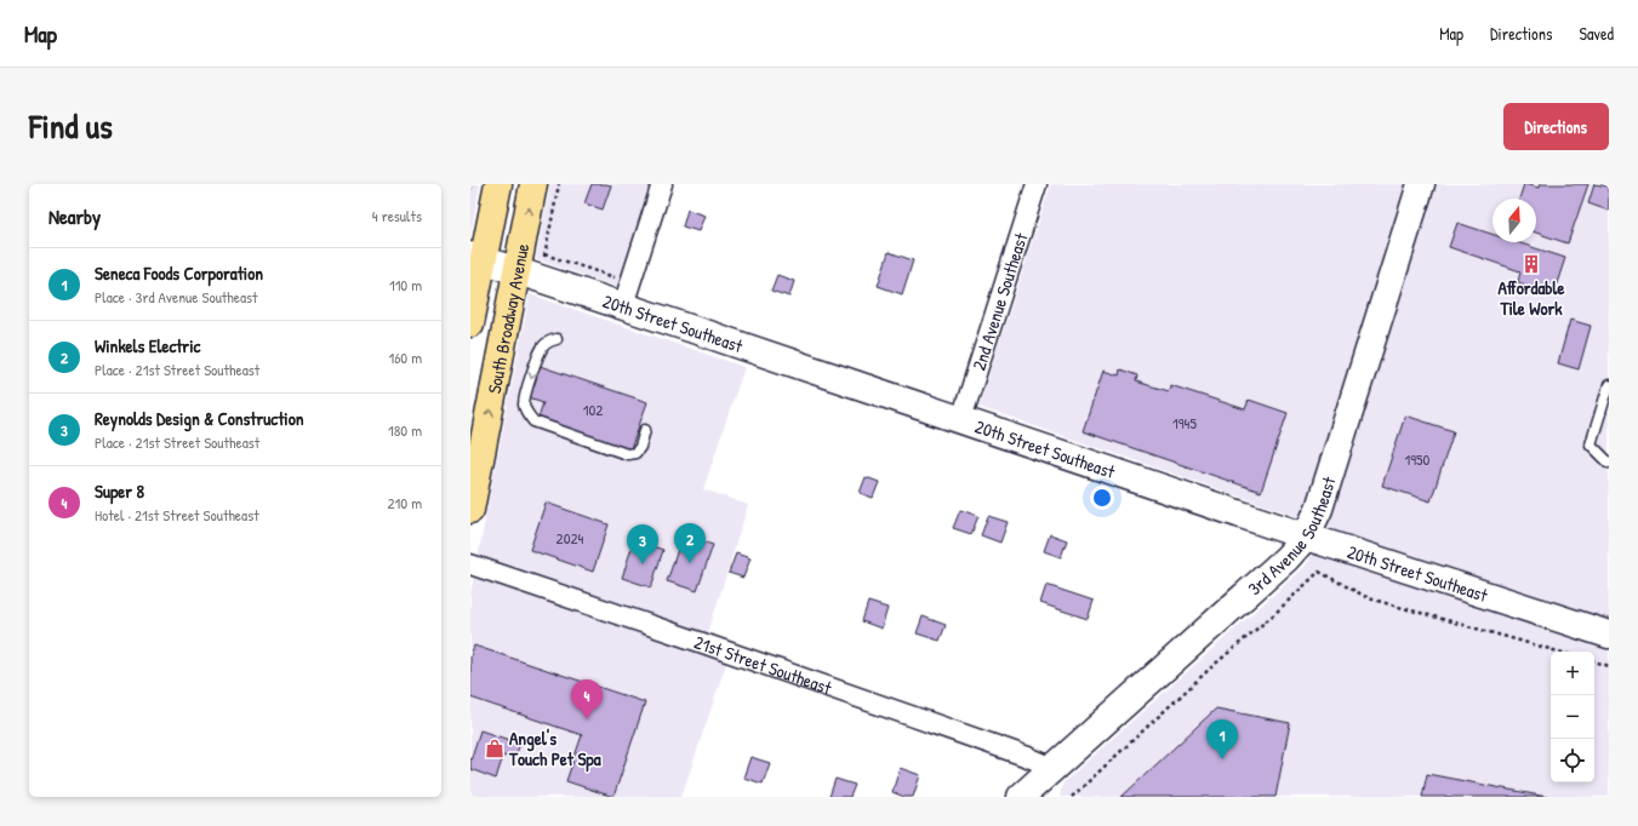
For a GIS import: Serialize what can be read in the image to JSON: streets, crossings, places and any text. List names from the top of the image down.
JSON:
{
  "streets": {
    "main road": ["South Broadway Avenue"],
    "street": [
      "2nd Avenue Southeast",
      "20th Street Southeast",
      "3rd Avenue Southeast",
      "21st Street Southeast"
    ]
  },
  "crossings": [
    ["2nd Avenue Southeast", "20th Street Southeast"],
    ["South Broadway Avenue", "20th Street Southeast"],
    ["20th Street Southeast", "3rd Avenue Southeast"],
    ["3rd Avenue Southeast", "21st Street Southeast"]
  ],
  "places": {
    "building": ["Affordable Tile Work"],
    "shop": ["Angel's Touch Pet Spa"]
  },
  "house_numbers": [
    "102",
    "1945",
    "1950",
    "2024"
  ],
  "north": "top",
  "page": {
    "header": "Map",
    "nav": ["Map", "Directions", "Saved"],
    "title": "Find us",
    "buttons": "Directions",
    "heading": ["Nearby", "4 results"],
    "list": [
      {
        "mark": "1",
        "name": "Seneca Foods Corporation",
        "note": "Place · 3rd Avenue Southeast",
        "value": "110 m"
      },
      {
        "mark": "2",
        "name": "Winkels Electric",
        "note": "Place · 21st Street Southeast",
        "value": "160 m"
      },
      {
        "mark": "3",
        "name": "Reynolds Design & Construction",
        "note": "Place · 21st Street Southeast",
        "value": "180 m"
      },
      {
        "mark": "4",
        "name": "Super 8",
        "note": "Hotel · 21st Street Southeast",
        "value": "210 m"
      }
    ],
    "pins": [
      "2",
      "3",
      "4",
      "1"
    ],
    "map_buttons": ["+", "−"]
  }
}
